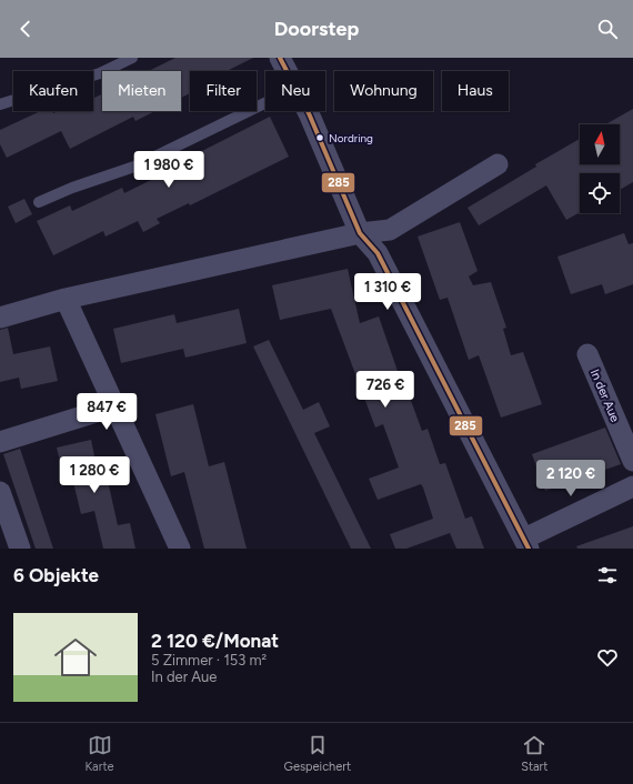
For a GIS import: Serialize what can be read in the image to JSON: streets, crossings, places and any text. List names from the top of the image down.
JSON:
{
  "streets": {
    "street": ["In der Aue"]
  },
  "places": ["Nordring"],
  "lines": ["transit line 285"],
  "north": "top",
  "page": {
    "header": "Doorstep",
    "chip": [
      "Kaufen",
      "Mieten",
      "Filter",
      "Neu",
      "Wohnung",
      "Haus"
    ],
    "price": [
      "1 980 €",
      "1 310 €",
      "726 €",
      "847 €",
      "1 280 €",
      "2 120 €"
    ],
    "heading": "6 Objekte",
    "list": [
      {
        "name": "2 120 €/Monat",
        "note": "5 Zimmer · 153 m² · In der Aue"
      }
    ],
    "tabs": ["Karte", "Gespeichert", "Start"]
  }
}
